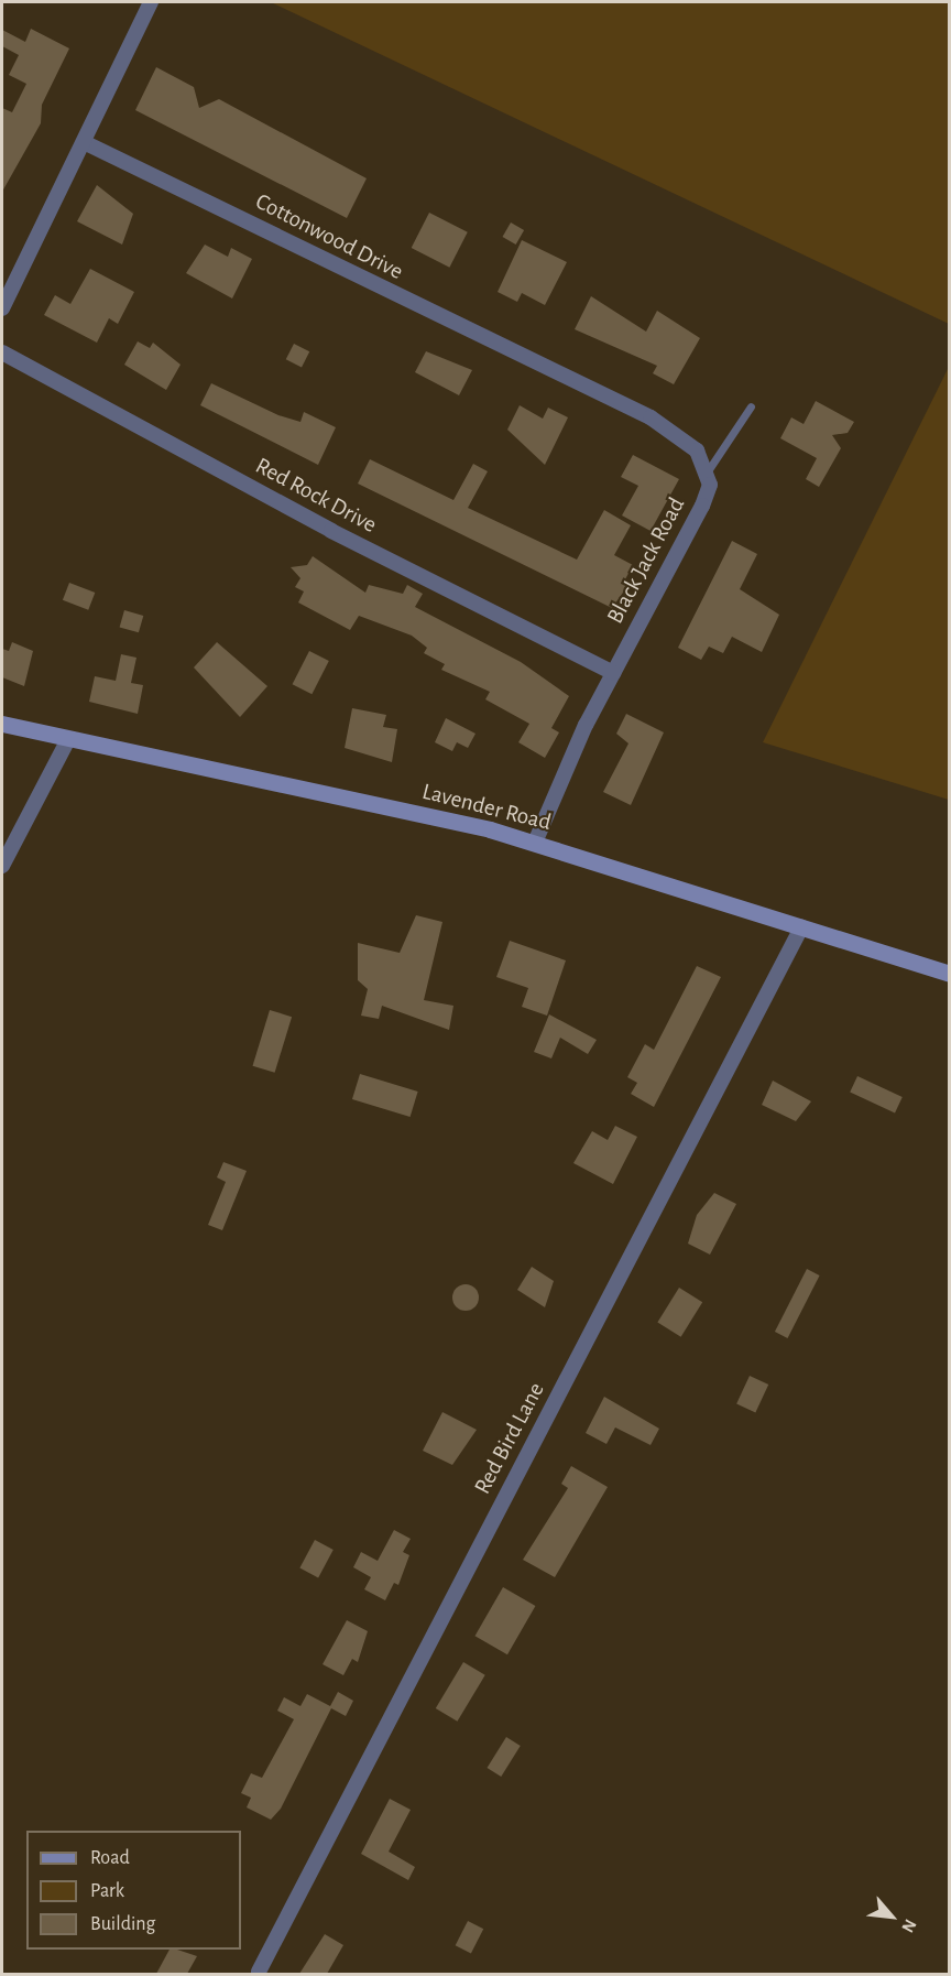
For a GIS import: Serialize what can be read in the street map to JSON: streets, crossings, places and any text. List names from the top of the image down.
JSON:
{
  "streets": {
    "street": [
      "Cottonwood Drive",
      "Red Rock Drive",
      "Black Jack Road",
      "Lavender Road",
      "Red Bird Lane"
    ]
  },
  "crossings": [
    ["Cottonwood Drive", "Black Jack Road"],
    ["Red Rock Drive", "Black Jack Road"],
    ["Black Jack Road", "Lavender Road"],
    ["Lavender Road", "Red Bird Lane"]
  ],
  "legend": ["Road", "Park", "Building"],
  "north": "bottom right"
}
